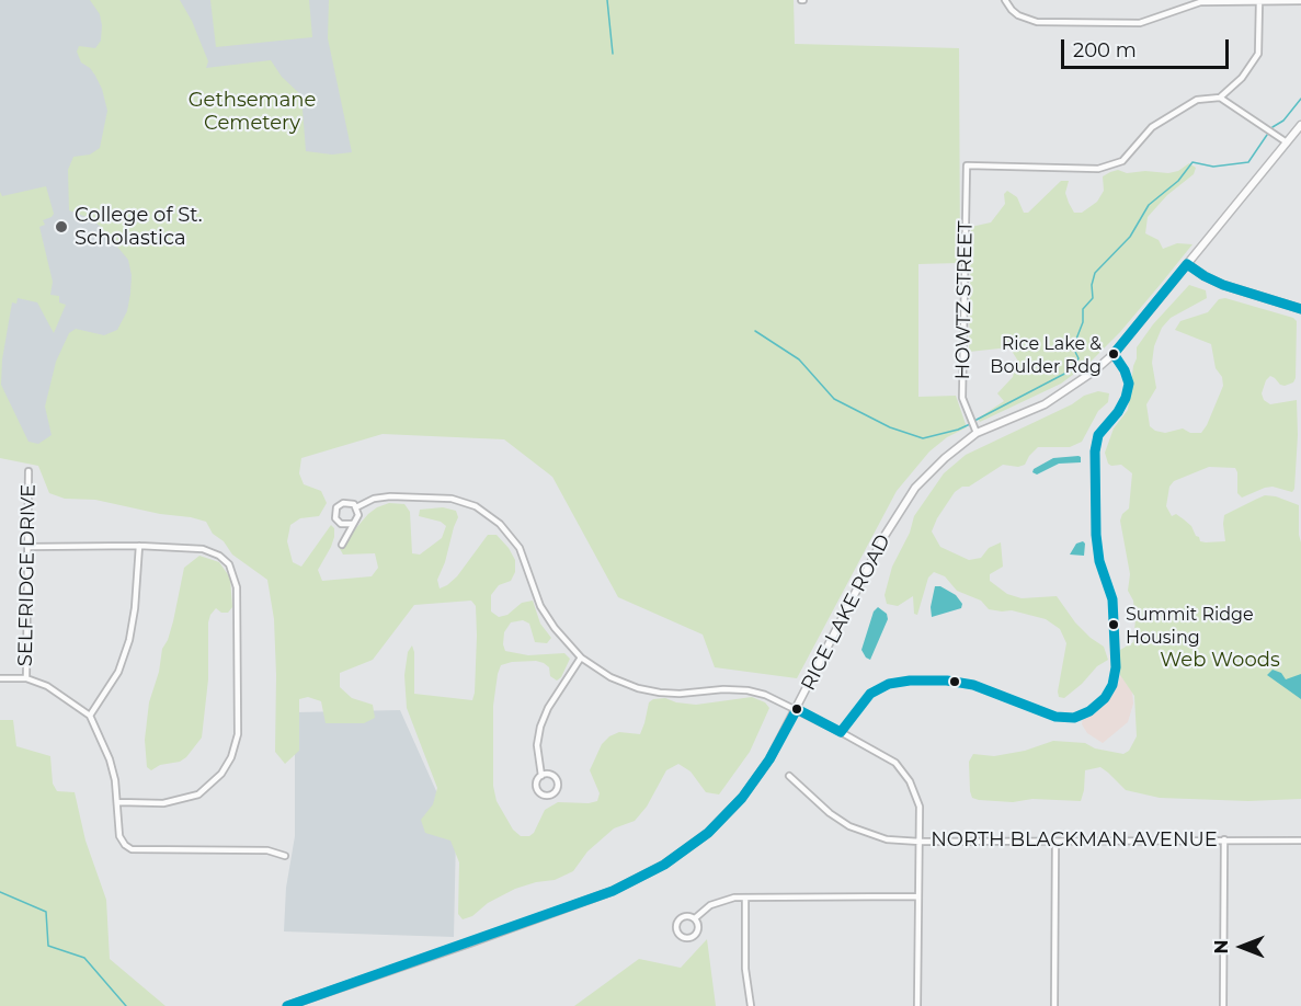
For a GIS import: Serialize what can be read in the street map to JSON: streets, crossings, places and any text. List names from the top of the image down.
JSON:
{
  "streets": {
    "main road": ["RICE LAKE ROAD"],
    "street": ["HOWTZ STREET", "SELFRIDGE DRIVE", "NORTH BLACKMAN AVENUE"]
  },
  "crossings": [
    ["HOWTZ STREET", "RICE LAKE ROAD"]
  ],
  "parks": ["Gethsemane Cemetery", "Web Woods"],
  "places": ["College of St. Scholastica", "Rice Lake & Boulder Rdg", "Summit Ridge Housing"],
  "scale_bar": "200 m",
  "north": "left"
}
